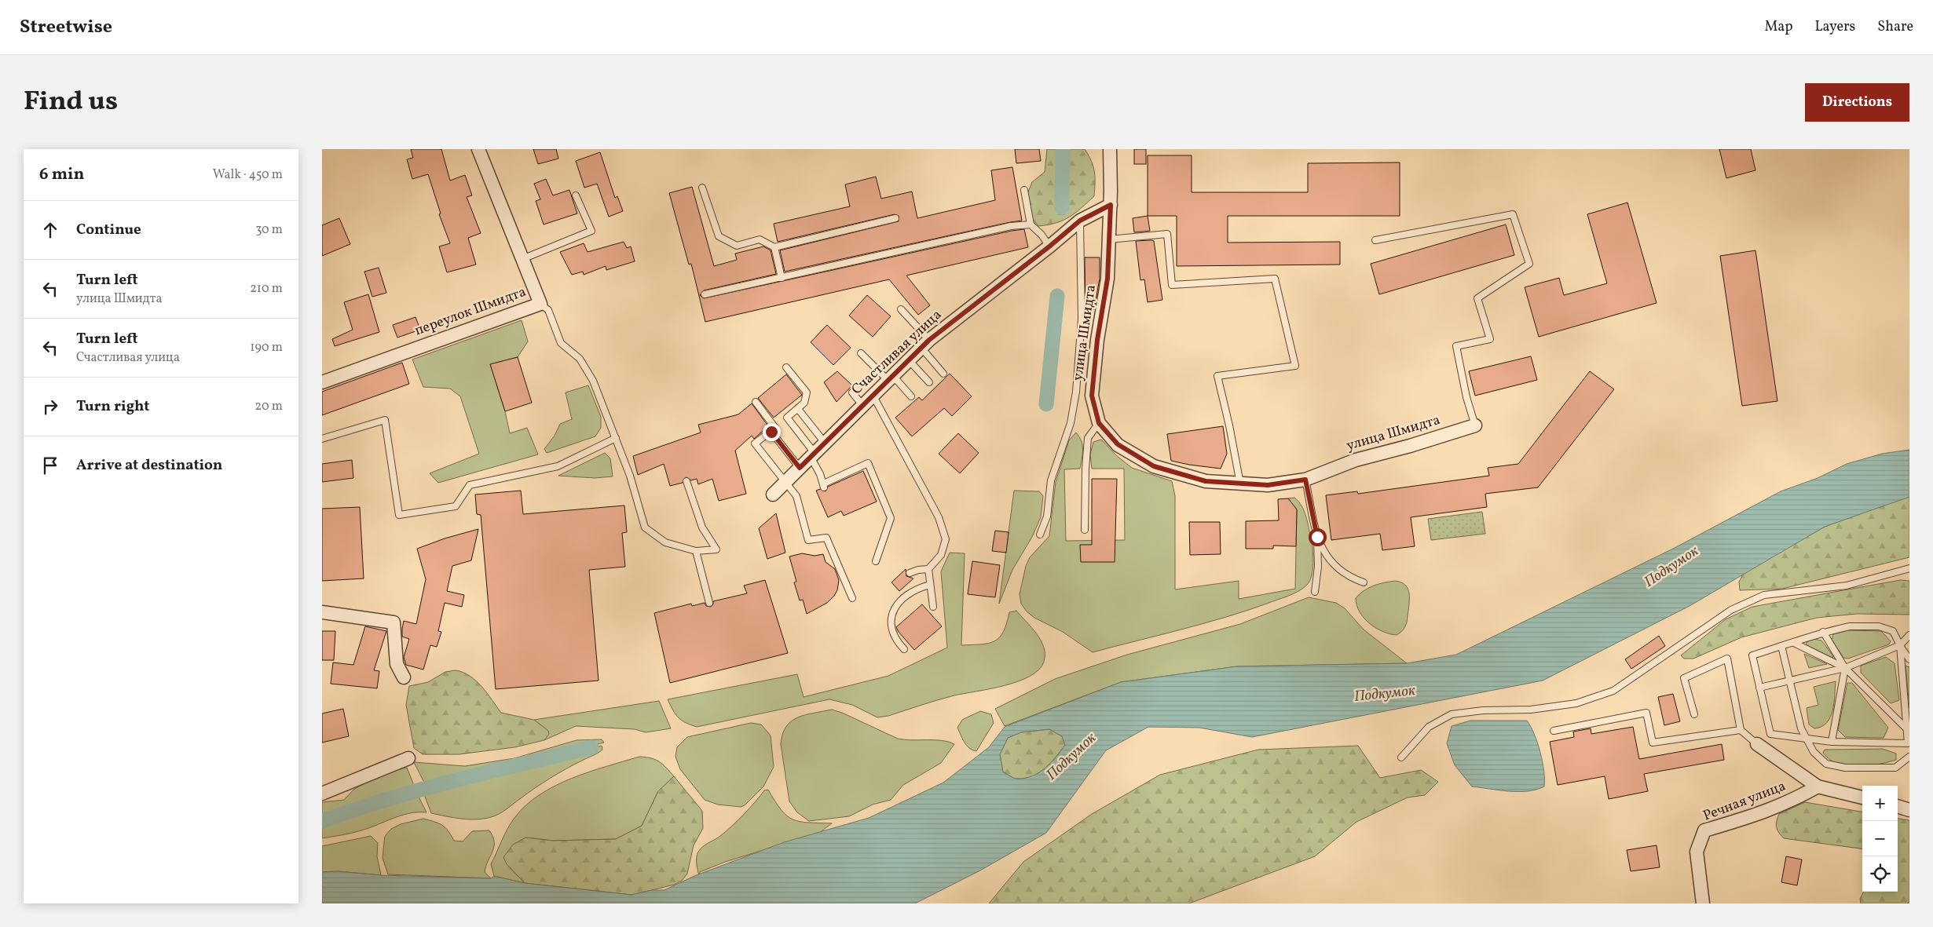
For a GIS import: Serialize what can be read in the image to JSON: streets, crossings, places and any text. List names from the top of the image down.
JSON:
{
  "streets": {
    "street": [
      "переулок Шмидта",
      "улица Шмидта",
      "Счастливая улица",
      "Речная улица"
    ]
  },
  "crossings": [
    ["улица Шмидта", "Счастливая улица"]
  ],
  "water": ["Подкумок"],
  "page": {
    "header": "Streetwise",
    "nav": ["Map", "Layers", "Share"],
    "title": "Find us",
    "buttons": "Directions",
    "heading": ["6 min", "Walk · 450 m"],
    "list": [
      ["Continue", "30 m"],
      ["Turn left", "улица Шмидта", "210 m"],
      ["Turn left", "Счастливая улица", "190 m"],
      ["Turn right", "20 m"],
      "Arrive at destination"
    ],
    "map_buttons": ["+", "−"]
  }
}
